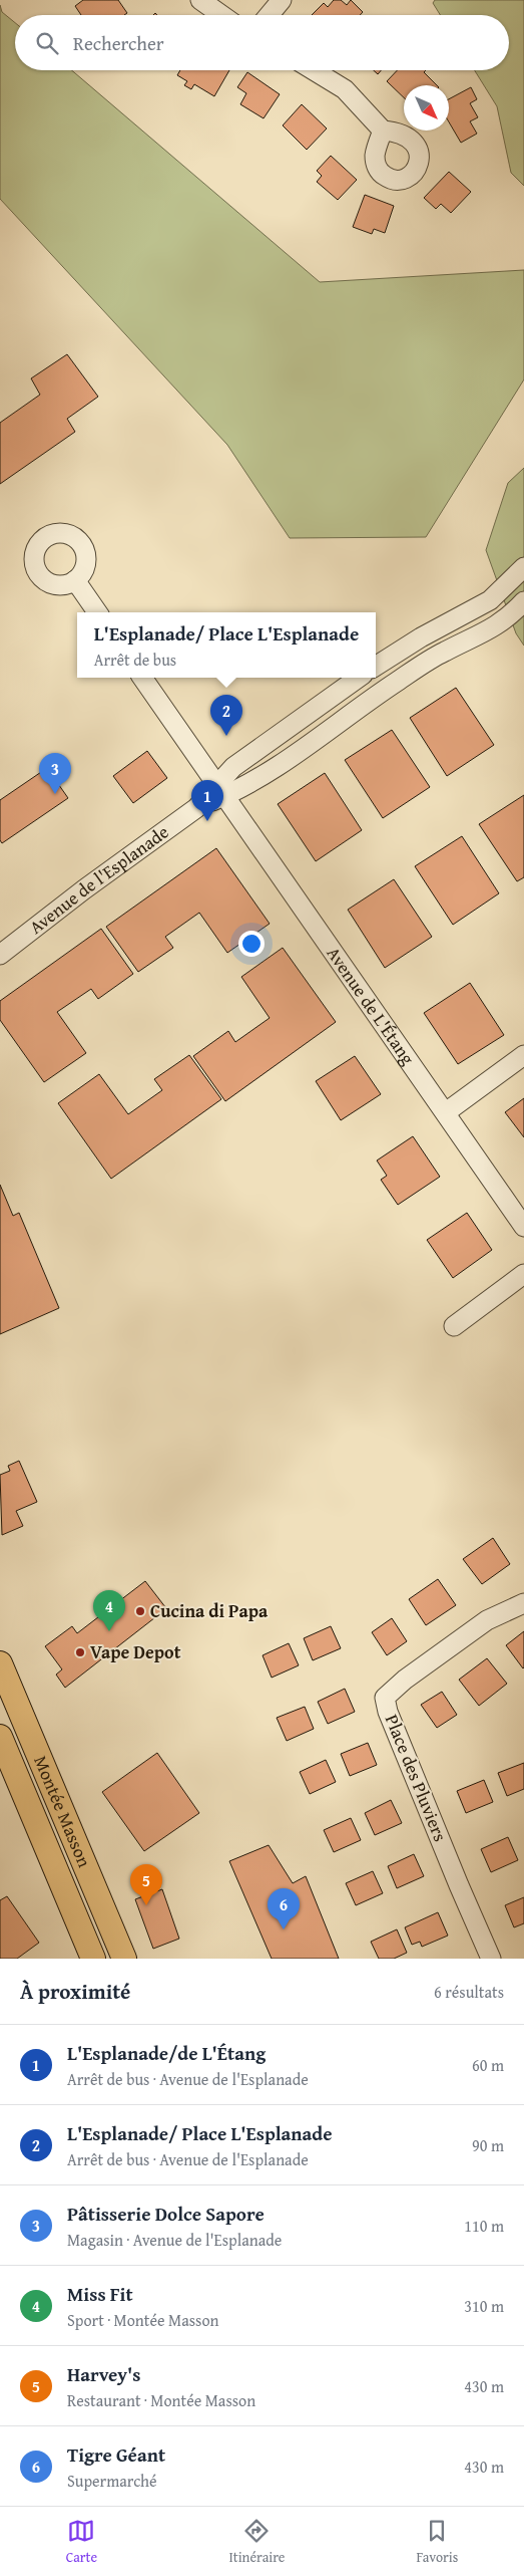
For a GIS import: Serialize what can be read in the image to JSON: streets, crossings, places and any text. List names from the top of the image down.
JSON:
{
  "streets": {
    "main road": ["Montée Masson"],
    "street": ["Avenue de l'Esplanade", "Avenue de L'Étang", "Place des Pluviers"]
  },
  "crossings": [
    ["Avenue de l'Esplanade", "Avenue de L'Étang"]
  ],
  "places": ["Cucina di Papa", "Vape Depot"],
  "north": "bottom right",
  "page": {
    "search": "Rechercher",
    "popup": ["L'Esplanade/ Place L'Esplanade", "Arrêt de bus"],
    "pins": [
      "2",
      "3",
      "1",
      "4",
      "5",
      "6"
    ],
    "heading": ["À proximité", "6 résultats"],
    "list": [
      {
        "mark": "1",
        "name": "L'Esplanade/de L'Étang",
        "note": "Arrêt de bus · Avenue de l'Esplanade",
        "value": "60 m"
      },
      {
        "mark": "2",
        "name": "L'Esplanade/ Place L'Esplanade",
        "note": "Arrêt de bus · Avenue de l'Esplanade",
        "value": "90 m"
      },
      {
        "mark": "3",
        "name": "Pâtisserie Dolce Sapore",
        "note": "Magasin · Avenue de l'Esplanade",
        "value": "110 m"
      },
      {
        "mark": "4",
        "name": "Miss Fit",
        "note": "Sport · Montée Masson",
        "value": "310 m"
      },
      {
        "mark": "5",
        "name": "Harvey's",
        "note": "Restaurant · Montée Masson",
        "value": "430 m"
      },
      {
        "mark": "6",
        "name": "Tigre Géant",
        "note": "Supermarché",
        "value": "430 m"
      }
    ],
    "nav": ["Carte", "Itinéraire", "Favoris"]
  }
}
